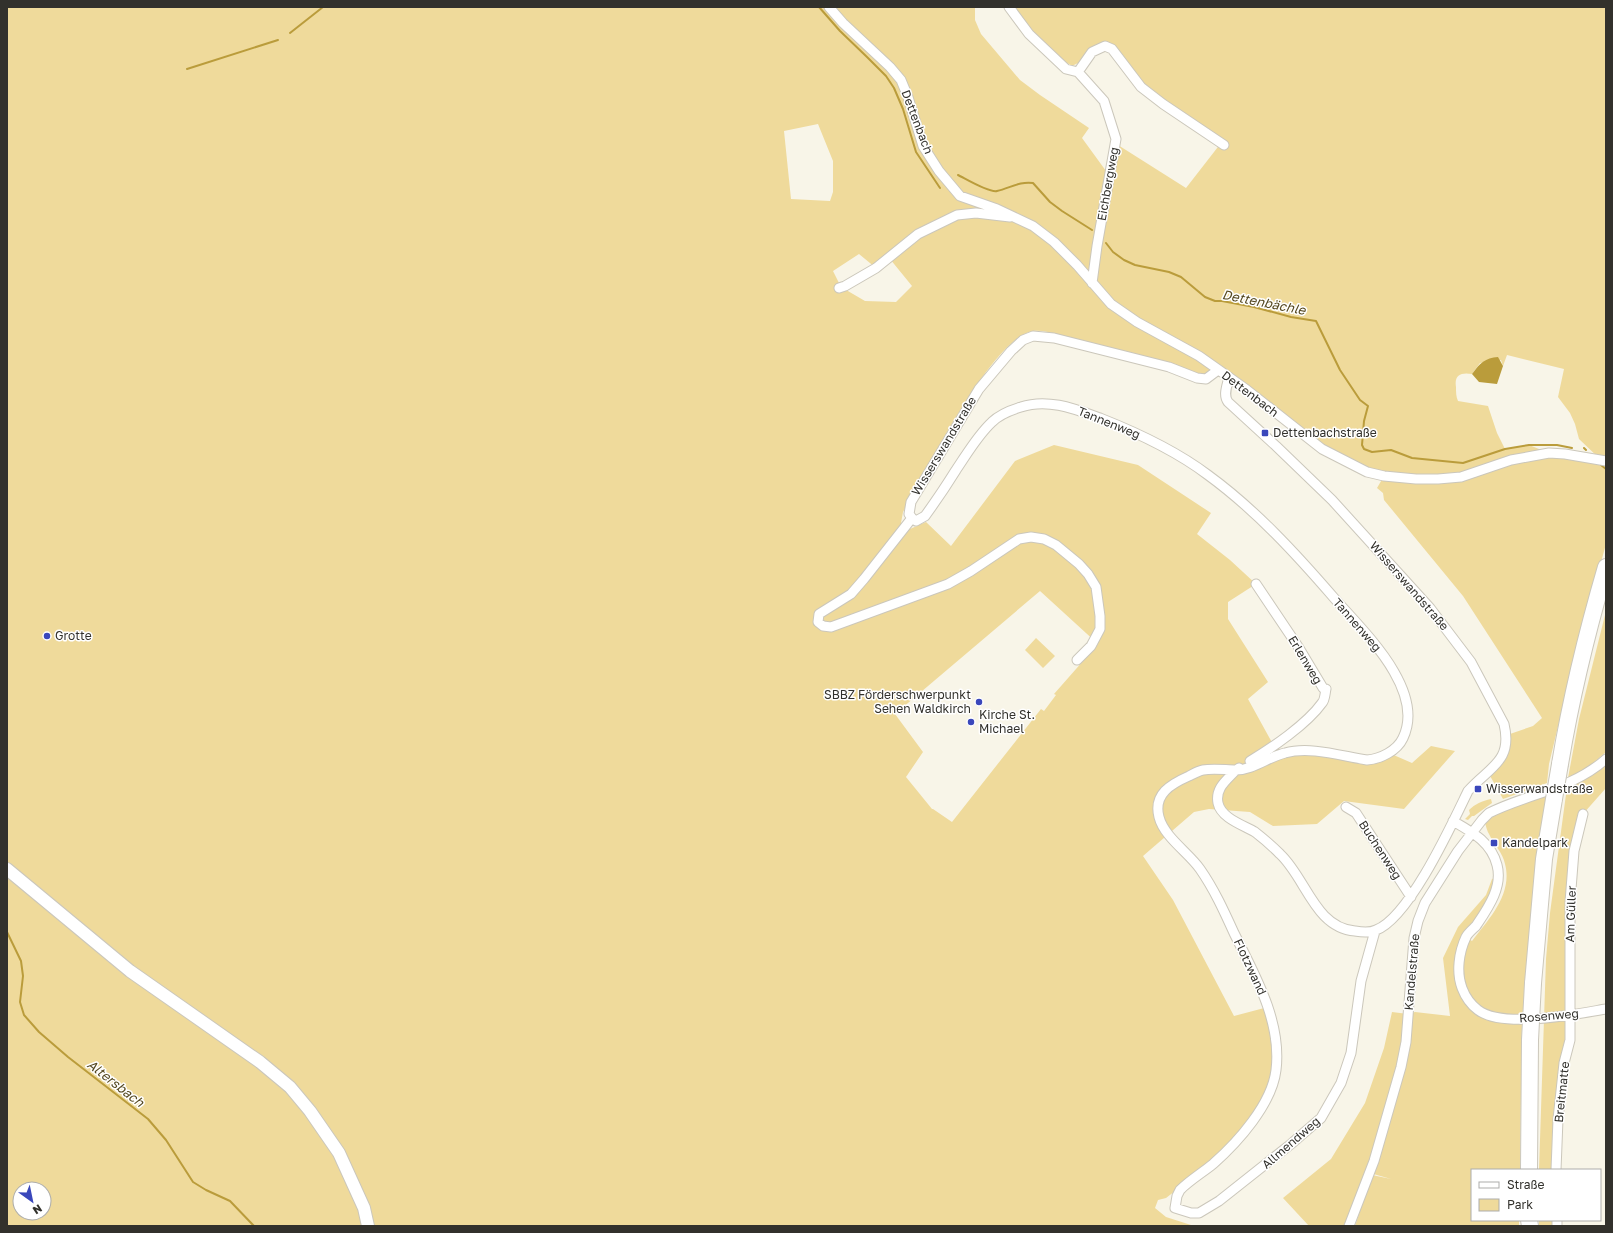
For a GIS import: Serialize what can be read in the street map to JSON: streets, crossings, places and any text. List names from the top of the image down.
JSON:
{
  "streets": {
    "street": [
      "Dettenbach",
      "Eichbergweg",
      "Tannenweg",
      "Wisserswandstraße",
      "Erlenweg",
      "Buchenweg",
      "Am Güller",
      "Flotzwand",
      "Kandelstraße",
      "Rosenweg",
      "Breitmatte",
      "Allmendweg"
    ]
  },
  "crossings": [
    ["Dettenbach", "Eichbergweg"],
    ["Dettenbach", "Wisserswandstraße"],
    ["Tannenweg", "Wisserswandstraße"],
    ["Tannenweg", "Erlenweg"],
    ["Tannenweg", "Flotzwand"],
    ["Wisserswandstraße", "Rosenweg"],
    ["Erlenweg", "Flotzwand"],
    ["Am Güller", "Rosenweg"],
    ["Am Güller", "Breitmatte"],
    ["Flotzwand", "Allmendweg"],
    ["Kandelstraße", "Rosenweg"],
    ["Rosenweg", "Breitmatte"]
  ],
  "water": ["Dettenbächle", "Altersbach"],
  "places": {
    "transit": ["Dettenbachstraße", "Wisserwandstraße", "Kandelpark"],
    "other": ["Grotte", "SBBZ Förderschwerpunkt Sehen Waldkirch", "Kirche St. Michael"]
  },
  "legend": ["Straße", "Park"],
  "north": "bottom right"
}
